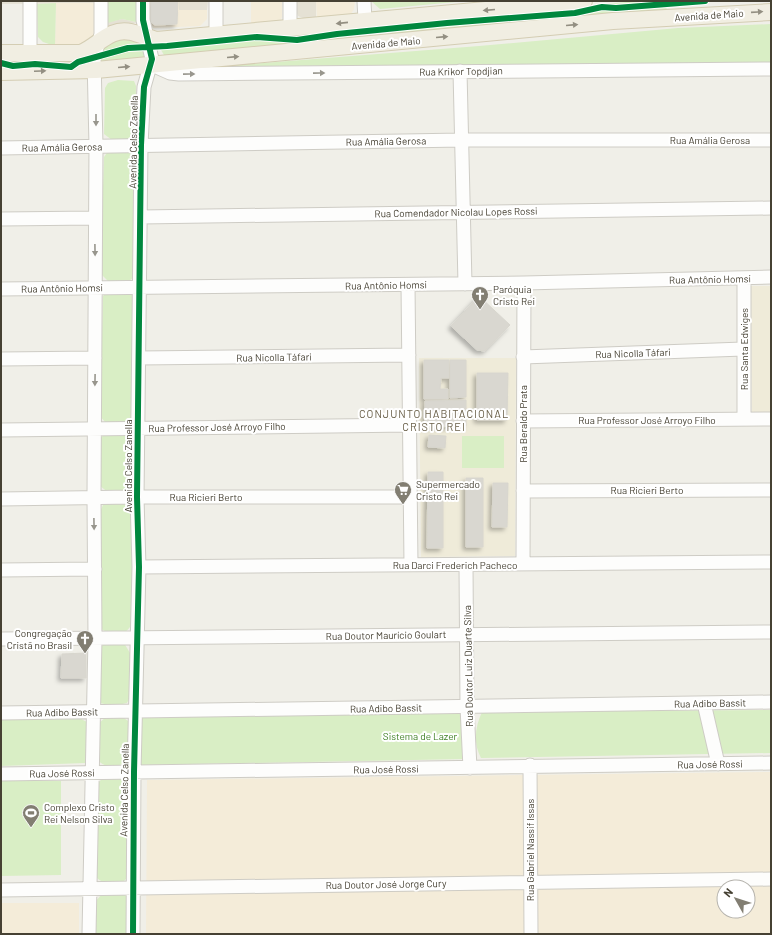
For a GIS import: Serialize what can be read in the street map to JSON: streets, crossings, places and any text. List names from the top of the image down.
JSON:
{
  "streets": {
    "main road": ["Avenida de Maio"],
    "street": [
      "Rua Krikor Topdjian",
      "Rua Amália Gerosa",
      "Avenida Celso Zanella",
      "Rua Comendador Nicolau Lopes Rossi",
      "Rua Antônio Homsi",
      "Rua Santa Edwiges",
      "Rua Nicolla Táfari",
      "Rua Professor José Arroyo Filho",
      "Rua Beraldo Prata",
      "Rua Ricieri Berto",
      "Rua Darci Frederich Pacheco",
      "Rua Doutor Maurício Goulart",
      "Rua Doutor Luiz Duarte Silva",
      "Rua Adibo Bassit",
      "Rua José Rossi",
      "Rua Gabriel Nassif Issas",
      "Rua Doutor José Jorge Cury"
    ]
  },
  "crossings": [
    ["Avenida de Maio", "Rua Krikor Topdjian"],
    ["Avenida de Maio", "Avenida Celso Zanella"],
    ["Rua Krikor Topdjian", "Avenida Celso Zanella"],
    ["Rua Amália Gerosa", "Avenida Celso Zanella"],
    ["Avenida Celso Zanella", "Rua Comendador Nicolau Lopes Rossi"],
    ["Avenida Celso Zanella", "Rua Antônio Homsi"],
    ["Avenida Celso Zanella", "Rua Nicolla Táfari"],
    ["Avenida Celso Zanella", "Rua Professor José Arroyo Filho"],
    ["Avenida Celso Zanella", "Rua Ricieri Berto"],
    ["Avenida Celso Zanella", "Rua Darci Frederich Pacheco"],
    ["Avenida Celso Zanella", "Rua Doutor Maurício Goulart"],
    ["Avenida Celso Zanella", "Rua Adibo Bassit"],
    ["Avenida Celso Zanella", "Rua José Rossi"],
    ["Avenida Celso Zanella", "Rua Doutor José Jorge Cury"],
    ["Rua Antônio Homsi", "Rua Santa Edwiges"],
    ["Rua Antônio Homsi", "Rua Beraldo Prata"],
    ["Rua Santa Edwiges", "Rua Nicolla Táfari"],
    ["Rua Santa Edwiges", "Rua Professor José Arroyo Filho"],
    ["Rua Nicolla Táfari", "Rua Beraldo Prata"],
    ["Rua Professor José Arroyo Filho", "Rua Beraldo Prata"],
    ["Rua Beraldo Prata", "Rua Ricieri Berto"],
    ["Rua Beraldo Prata", "Rua Darci Frederich Pacheco"],
    ["Rua Darci Frederich Pacheco", "Rua Doutor Luiz Duarte Silva"],
    ["Rua Doutor Maurício Goulart", "Rua Doutor Luiz Duarte Silva"],
    ["Rua Doutor Luiz Duarte Silva", "Rua Adibo Bassit"],
    ["Rua Doutor Luiz Duarte Silva", "Rua José Rossi"],
    ["Rua José Rossi", "Rua Gabriel Nassif Issas"],
    ["Rua Gabriel Nassif Issas", "Rua Doutor José Jorge Cury"]
  ],
  "one_way": ["Rua Krikor Topdjian"],
  "districts": ["CONJUNTO HABITACIONAL CRISTO REI"],
  "parks": ["Sistema de Lazer"],
  "places": {
    "church": ["Paróquia Cristo Rei", "Congregação Cristã no Brasil"],
    "supermarket": ["Supermercado Cristo Rei"],
    "sports": ["Complexo Cristo Rei Nelson Silva"]
  },
  "north": "top left"
}
